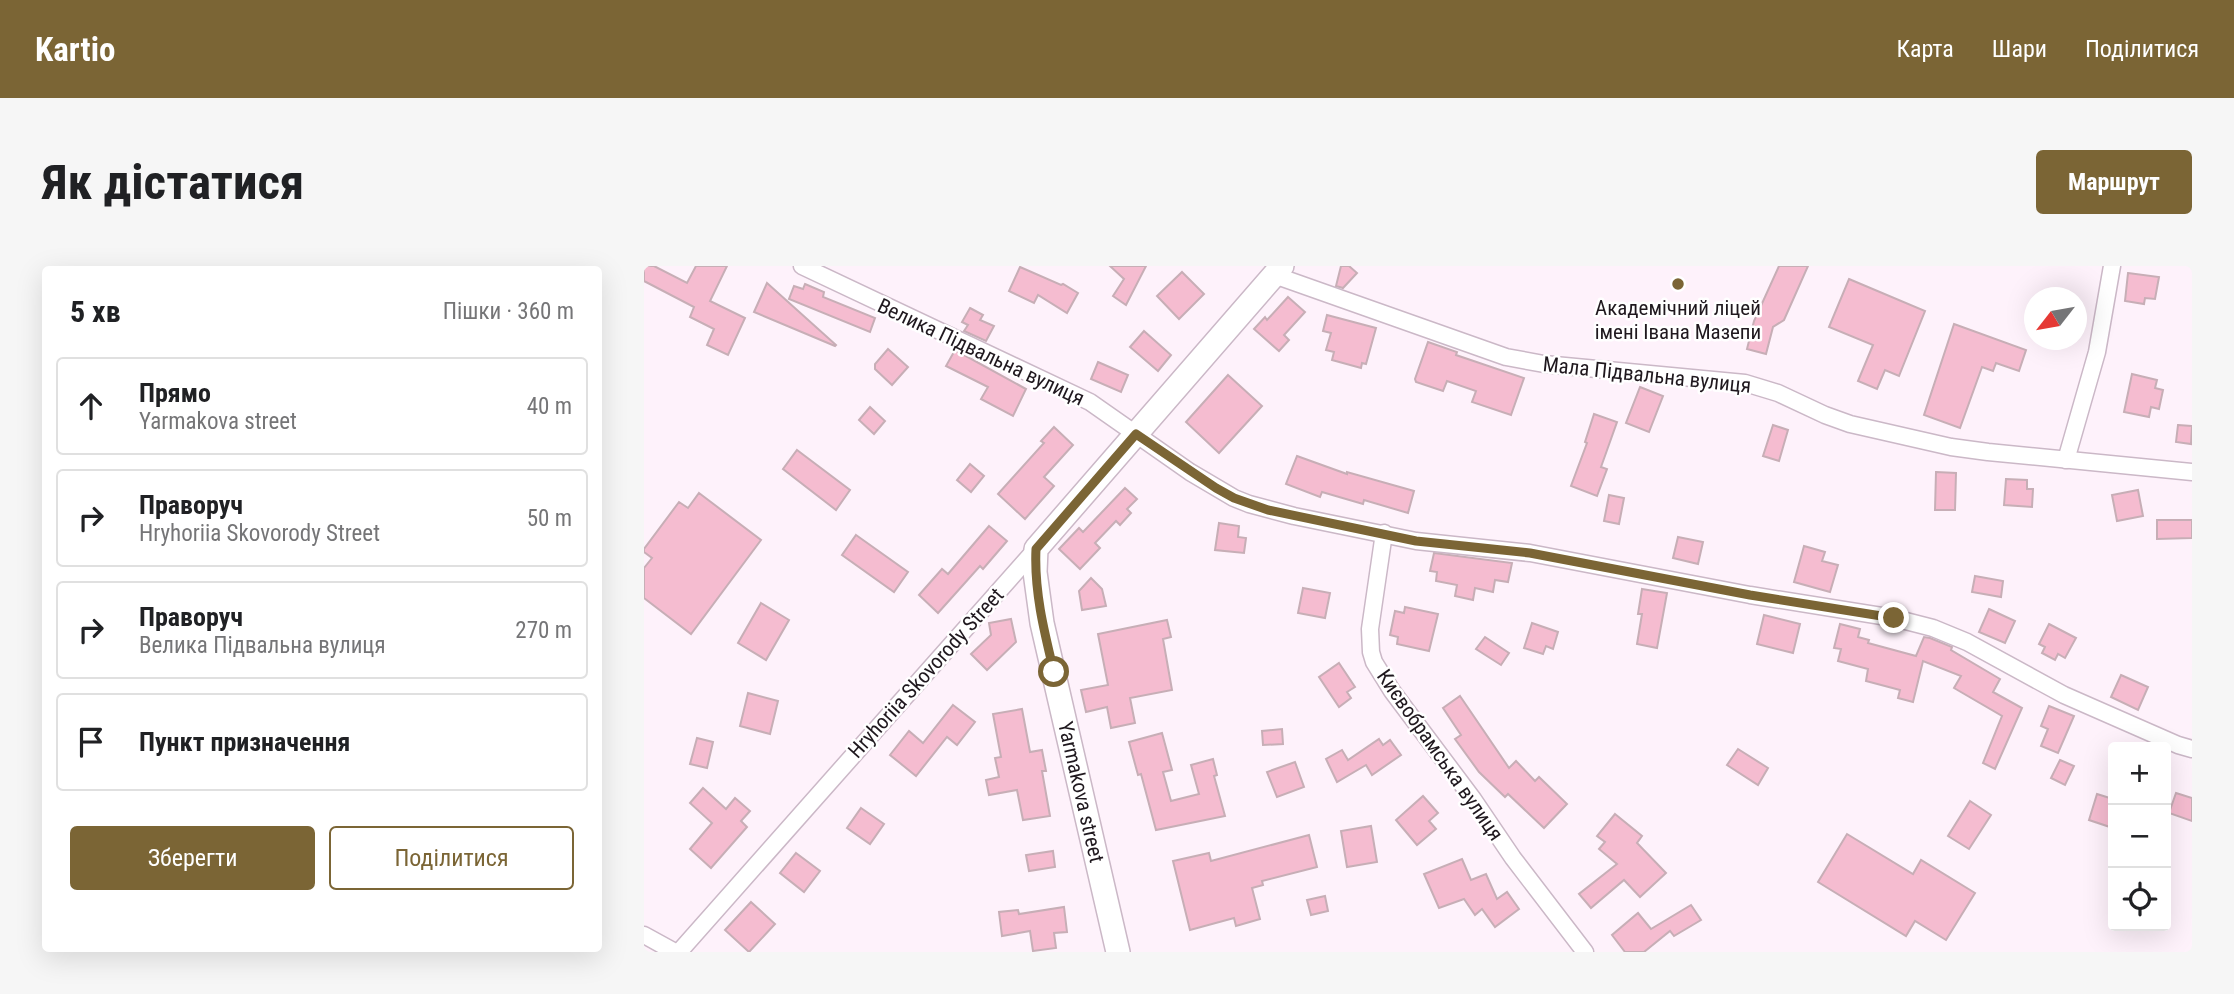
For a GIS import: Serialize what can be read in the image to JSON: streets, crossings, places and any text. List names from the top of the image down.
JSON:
{
  "streets": {
    "street": [
      "Велика Підвальна вулиця",
      "Мала Підвальна вулиця",
      "Hryhoriia Skovorody Street",
      "Києвобрамська вулиця",
      "Yarmakova street"
    ]
  },
  "crossings": [
    ["Велика Підвальна вулиця", "Hryhoriia Skovorody Street"],
    ["Велика Підвальна вулиця", "Києвобрамська вулиця"],
    ["Мала Підвальна вулиця", "Hryhoriia Skovorody Street"],
    ["Hryhoriia Skovorody Street", "Yarmakova street"]
  ],
  "places": ["Академічний ліцей імені Івана Мазепи"],
  "north": "bottom left",
  "page": {
    "header": "Kartio",
    "nav": ["Карта", "Шари", "Поділитися"],
    "buttons": [
      "Маршрут",
      ["Зберегти", "Поділитися"]
    ],
    "title": "Як дістатися",
    "heading": ["5 хв", "Пішки · 360 m"],
    "list": [
      ["Прямо", "Yarmakova street", "40 m"],
      ["Праворуч", "Hryhoriia Skovorody Street", "50 m"],
      ["Праворуч", "Велика Підвальна вулиця", "270 m"],
      "Пункт призначення"
    ],
    "map_buttons": ["+", "−"]
  }
}
